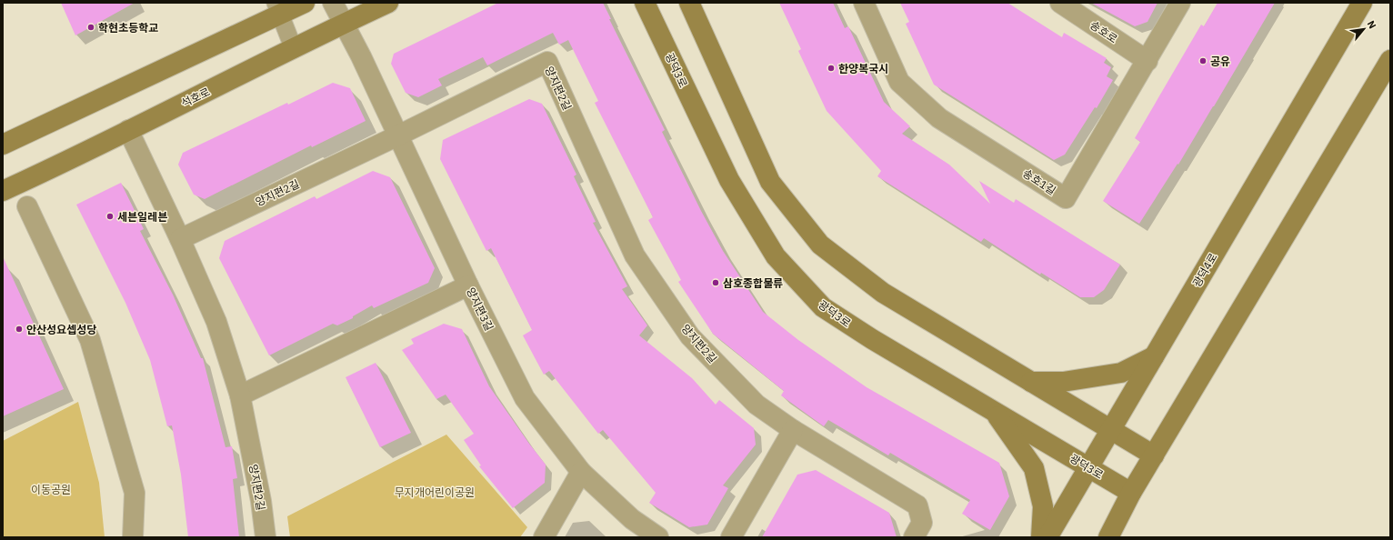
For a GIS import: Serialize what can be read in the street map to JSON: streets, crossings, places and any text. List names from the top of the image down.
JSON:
{
  "streets": {
    "main road": ["광덕3로", "석호로", "광덕4로"],
    "street": [
      "송호로",
      "양지편2길",
      "송호1길",
      "양지편3길"
    ]
  },
  "crossings": [
    ["송호로", "송호1길"],
    ["광덕3로", "광덕4로"],
    ["양지편2길", "양지편3길"],
    ["석호로", "양지편3길"]
  ],
  "parks": ["이동공원", "무지개어린이공원"],
  "places": [
    "학현초등학교",
    "공유",
    "한양복국시",
    "세븐일레븐",
    "삼호종합물류",
    "안산성요셉성당"
  ],
  "north": "top right"
}
